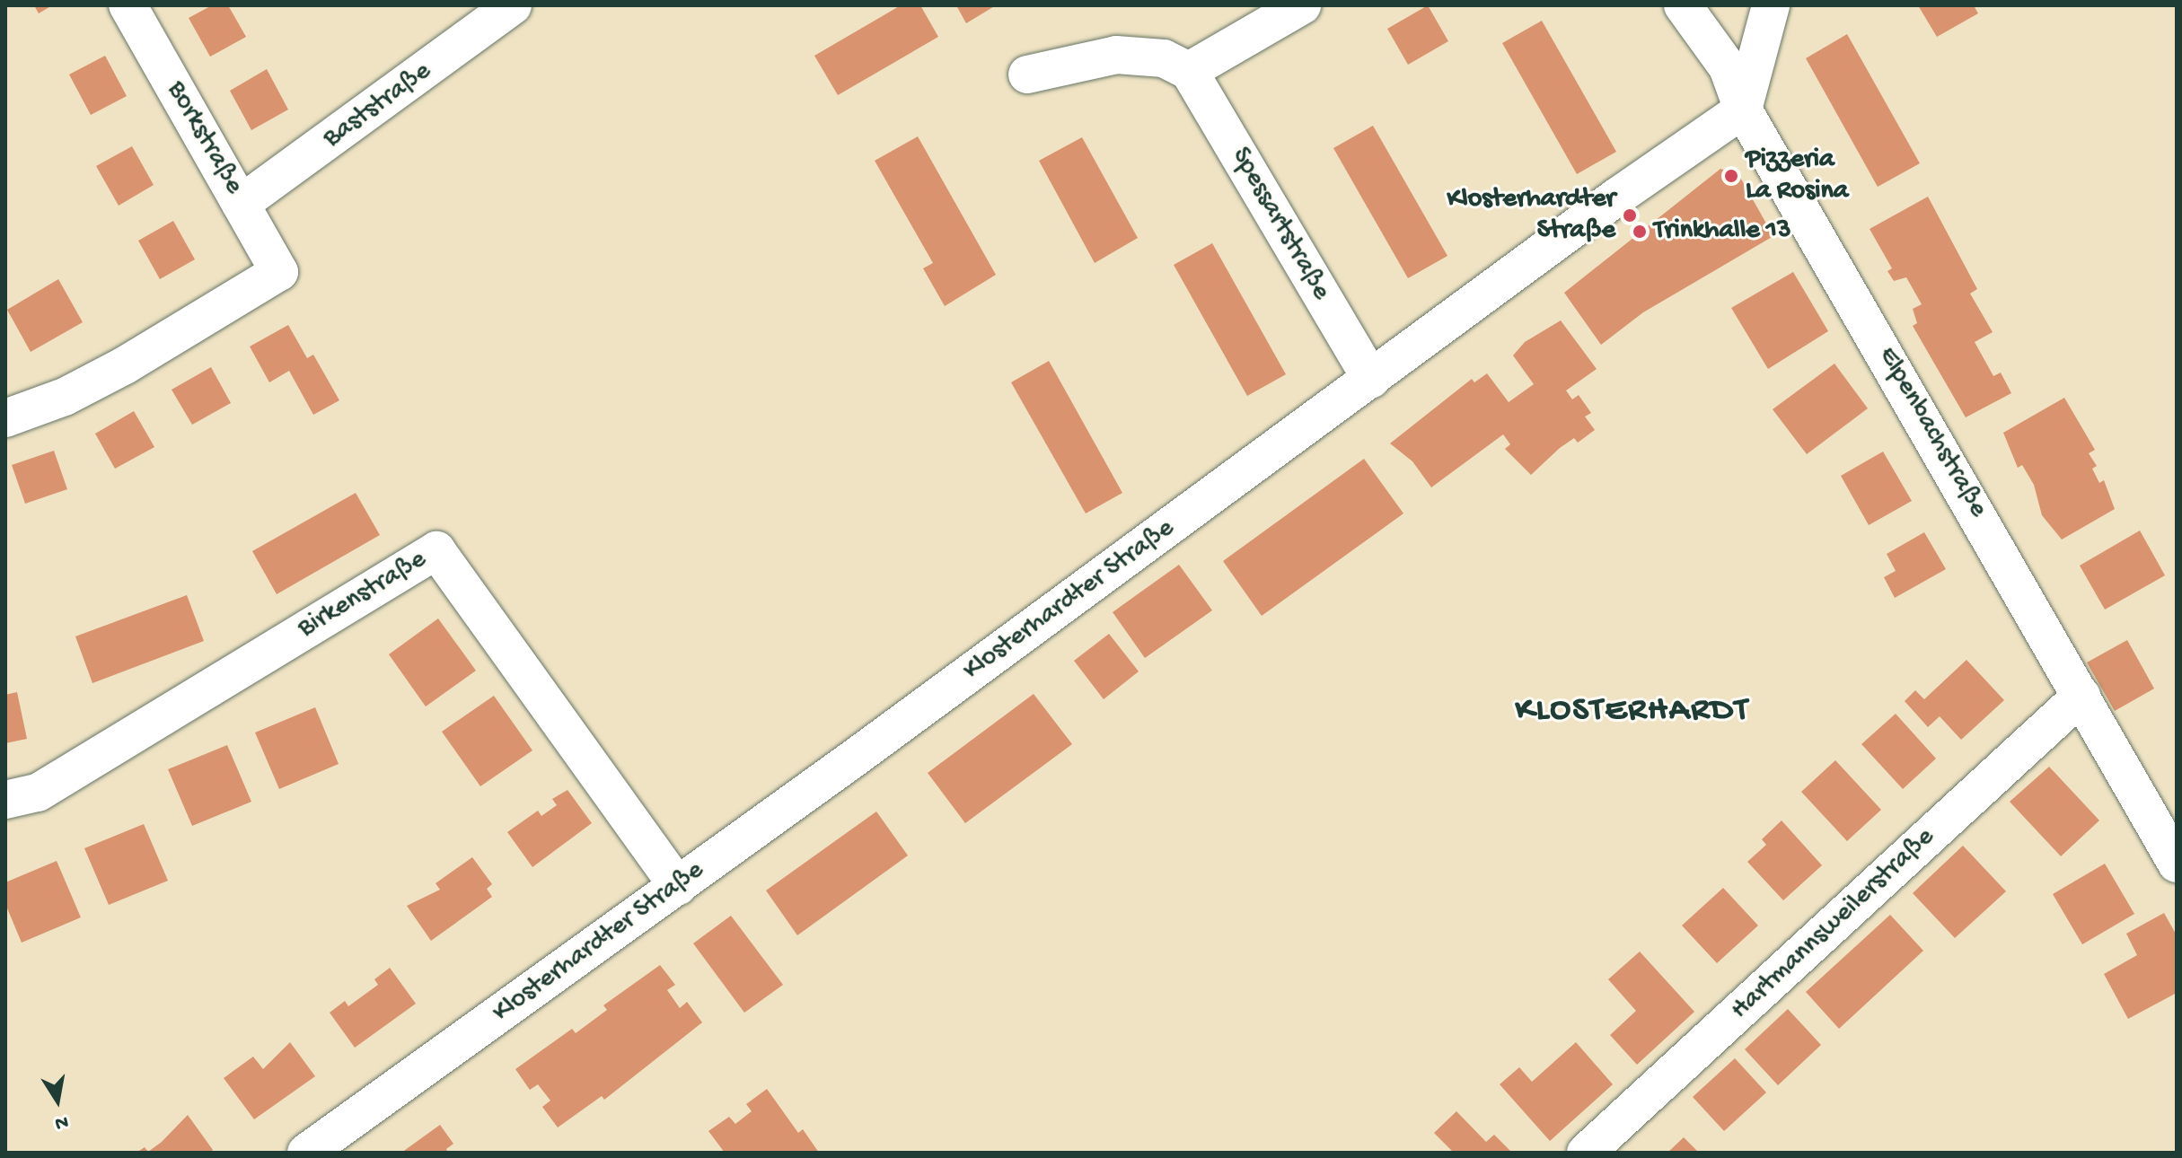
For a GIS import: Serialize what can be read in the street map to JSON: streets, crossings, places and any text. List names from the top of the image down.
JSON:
{
  "streets": {
    "street": [
      "Baststraße",
      "Borkstraße",
      "Spessartstraße",
      "Elpenbachstraße",
      "Birkenstraße",
      "Klosterhardter Straße",
      "Hartmannsweilerstraße"
    ]
  },
  "crossings": [
    ["Baststraße", "Borkstraße"],
    ["Spessartstraße", "Klosterhardter Straße"],
    ["Elpenbachstraße", "Klosterhardter Straße"],
    ["Elpenbachstraße", "Hartmannsweilerstraße"],
    ["Birkenstraße", "Klosterhardter Straße"]
  ],
  "districts": ["KLOSTERHARDT"],
  "places": ["Pizzeria La Rosina", "Klosterhardter Straße", "Trinkhalle 13"],
  "north": "bottom"
}
